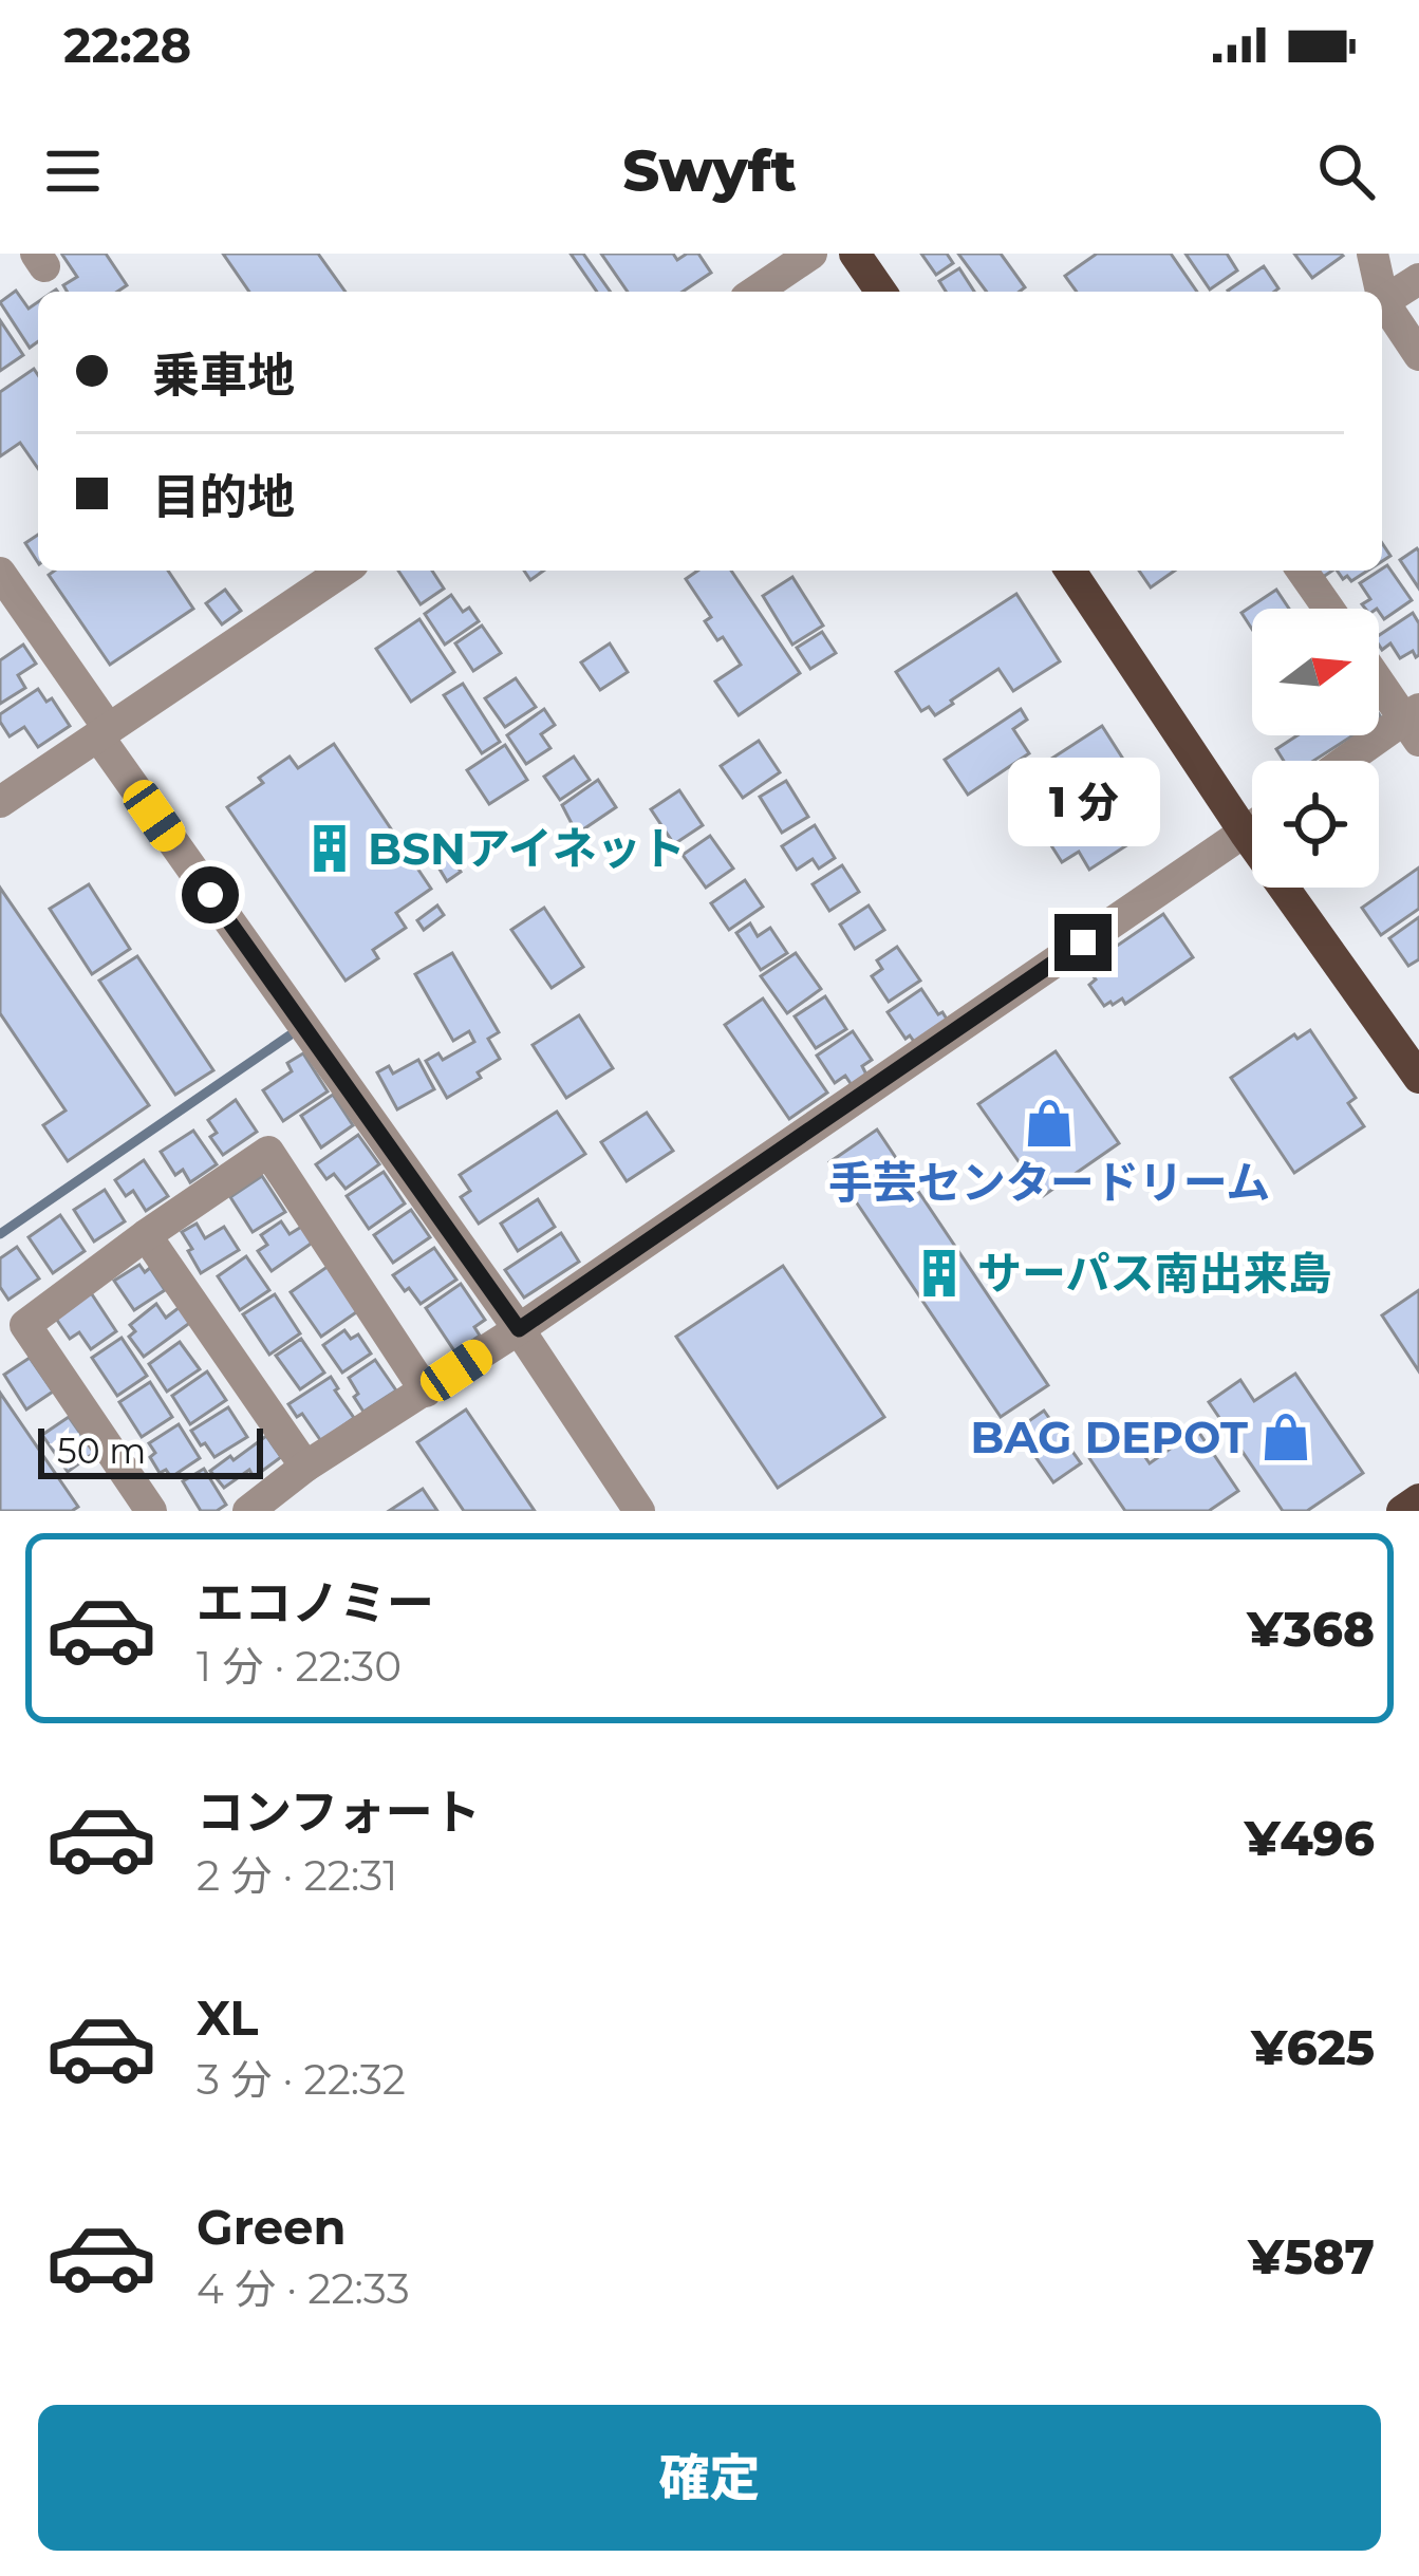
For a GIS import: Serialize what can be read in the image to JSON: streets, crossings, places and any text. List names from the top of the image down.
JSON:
{
  "places": {
    "building": ["BSNアイネット", "サーパス南出来島"],
    "shop": ["手芸センタードリーム", "BAG DEPOT"]
  },
  "scale_bar": "50 m",
  "north": "right",
  "page": {
    "status": "22:28",
    "header": "Swyft",
    "banner": ["乗車地", "目的地"],
    "bubble": "1 分",
    "scale": "50 m",
    "list": [
      {
        "name": "エコノミー",
        "note": "1 分 · 22:30",
        "value": "¥368"
      },
      {
        "name": "コンフォート",
        "note": "2 分 · 22:31",
        "value": "¥496"
      },
      {
        "name": "XL",
        "note": "3 分 · 22:32",
        "value": "¥625"
      },
      {
        "name": "Green",
        "note": "4 分 · 22:33",
        "value": "¥587"
      }
    ],
    "buttons": "確定"
  }
}
